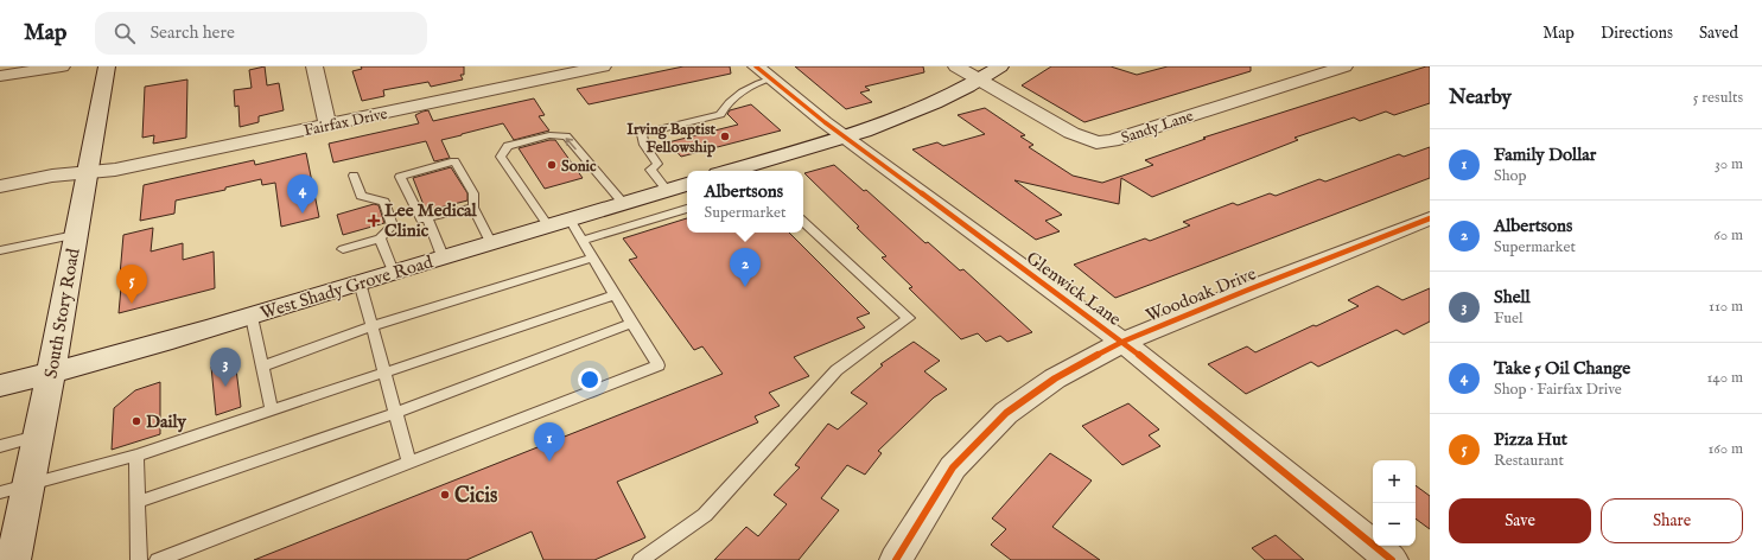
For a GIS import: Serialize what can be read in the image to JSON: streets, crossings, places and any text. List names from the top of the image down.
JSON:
{
  "streets": {
    "main road": ["West Shady Grove Road", "South Story Road"],
    "street": [
      "Fairfax Drive",
      "Sandy Lane",
      "Glenwick Lane",
      "Woodoak Drive"
    ]
  },
  "crossings": [
    ["Fairfax Drive", "South Story Road"],
    ["West Shady Grove Road", "South Story Road"],
    ["Glenwick Lane", "Woodoak Drive"]
  ],
  "places": {
    "other": [
      "Irving Baptist Fellowship",
      "Sonic",
      "Daily",
      "Cicis"
    ],
    "health": ["Lee Medical Clinic"]
  },
  "page": {
    "header": "Map",
    "search": "Search here",
    "nav": ["Map", "Directions", "Saved"],
    "heading": ["Nearby", "5 results"],
    "list": [
      {
        "mark": "1",
        "name": "Family Dollar",
        "note": "Shop",
        "value": "30 m"
      },
      {
        "mark": "2",
        "name": "Albertsons",
        "note": "Supermarket",
        "value": "60 m"
      },
      {
        "mark": "3",
        "name": "Shell",
        "note": "Fuel",
        "value": "110 m"
      },
      {
        "mark": "4",
        "name": "Take 5 Oil Change",
        "note": "Shop · Fairfax Drive",
        "value": "140 m"
      },
      {
        "mark": "5",
        "name": "Pizza Hut",
        "note": "Restaurant",
        "value": "160 m"
      }
    ],
    "popup": ["Albertsons", "Supermarket"],
    "pins": [
      "4",
      "2",
      "5",
      "3",
      "1"
    ],
    "map_buttons": ["+", "−"],
    "buttons": ["Save", "Share"]
  }
}
